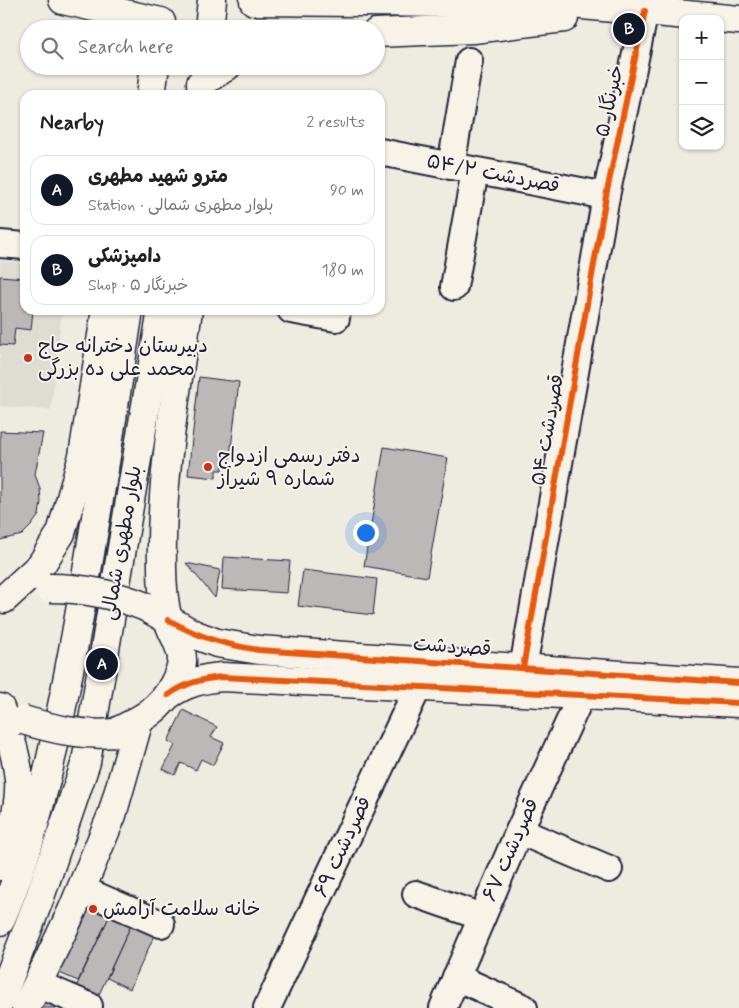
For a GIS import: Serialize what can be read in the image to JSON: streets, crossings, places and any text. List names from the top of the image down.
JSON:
{
  "streets": {
    "main road": ["بلوار مطهرى شمالى", "قصردشت"],
    "street": [
      "۵ خبرنگار",
      "۵۴/۲ قصردشت",
      "۵۴ قصردشت",
      "۶۹ قصردشت",
      "۶۷ قصردشت"
    ]
  },
  "crossings": [
    ["۵ خبرنگار", "۵۴/۲ قصردشت"],
    ["۵ خبرنگار", "۵۴ قصردشت"],
    ["۵۴/۲ قصردشت", "۵۴ قصردشت"],
    ["۵۴ قصردشت", "قصردشت"],
    ["قصردشت", "۶۹ قصردشت"],
    ["قصردشت", "۶۷ قصردشت"]
  ],
  "places": ["دبیرستان دخترانه حاج محمد علی ده بزرگی", "دفتر رسمی ازدواج شماره ۹ شیراز", "خانه سلامت آرامش"],
  "page": {
    "pins": ["B", "A"],
    "map_buttons": ["+", "−"],
    "search": "Search here",
    "heading": ["Nearby", "2 results"],
    "list": [
      {
        "mark": "A",
        "name": "مترو شهید مطهری",
        "note": "Station · بلوار مطهرى شمالى",
        "value": "90 m"
      },
      {
        "mark": "B",
        "name": "دامپزشکی",
        "note": "Shop · ۵ خبرنگار",
        "value": "180 m"
      }
    ]
  }
}
